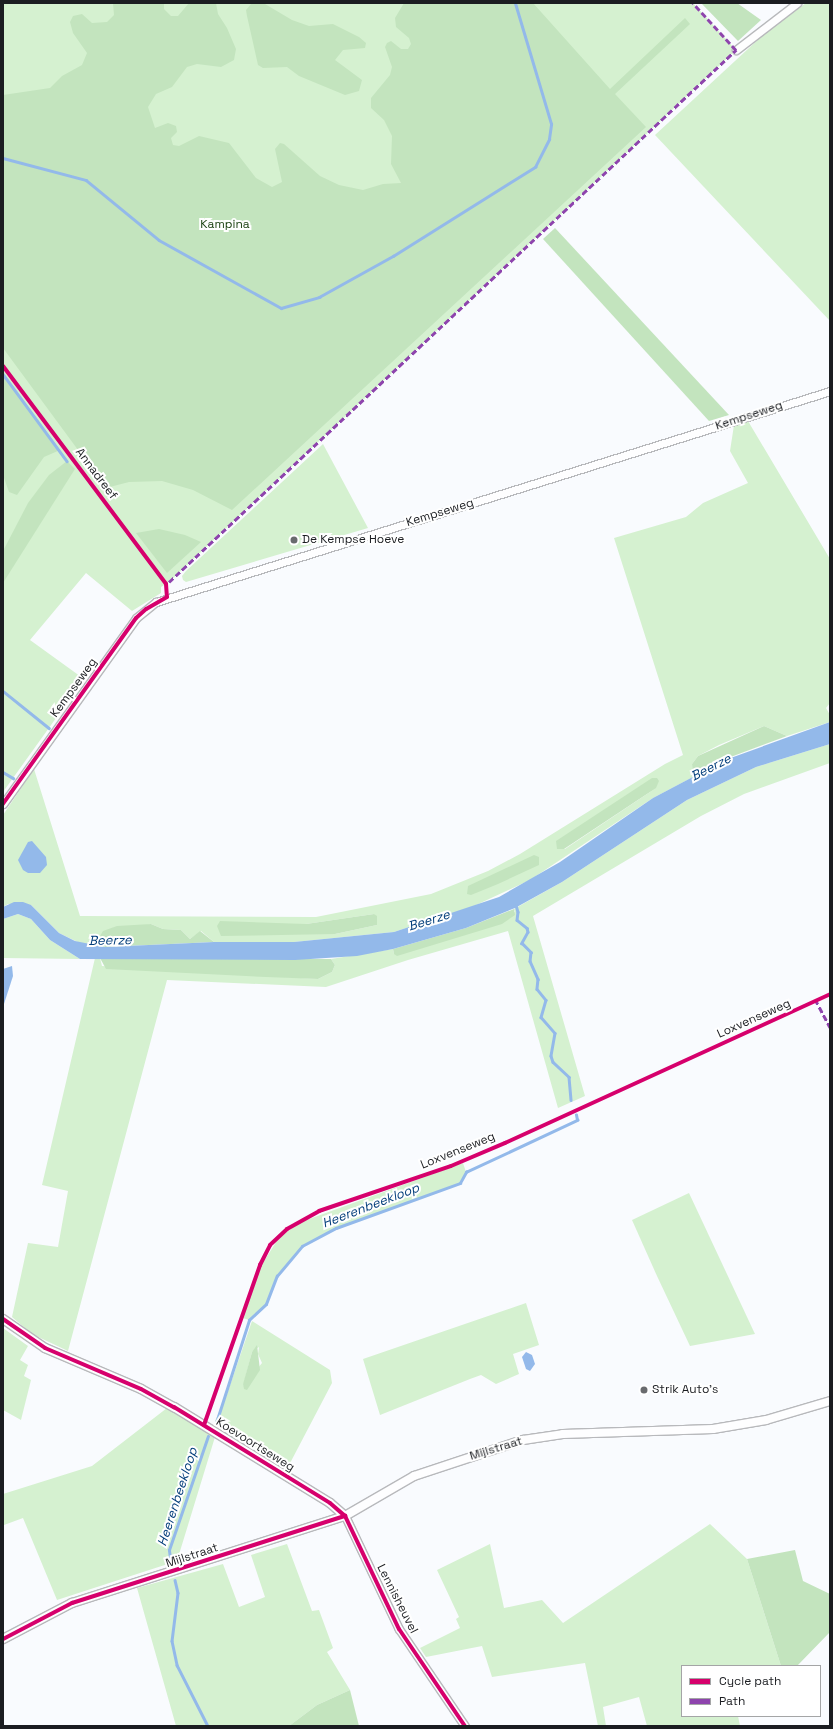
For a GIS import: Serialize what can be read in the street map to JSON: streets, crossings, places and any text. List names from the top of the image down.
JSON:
{
  "streets": {
    "street": [
      "Kempseweg",
      "Koevoortseweg",
      "Mijlstraat",
      "Lennisheuvel"
    ],
    "cycle path": ["Annadreef", "Loxvenseweg"]
  },
  "crossings": [
    ["Koevoortseweg", "Mijlstraat"],
    ["Koevoortseweg", "Lennisheuvel"],
    ["Mijlstraat", "Lennisheuvel"]
  ],
  "water": ["Beerze", "Heerenbeekloop"],
  "parks": ["Kampina"],
  "places": ["De Kempse Hoeve", "Strik Auto's"],
  "legend": ["Cycle path", "Path"]
}
